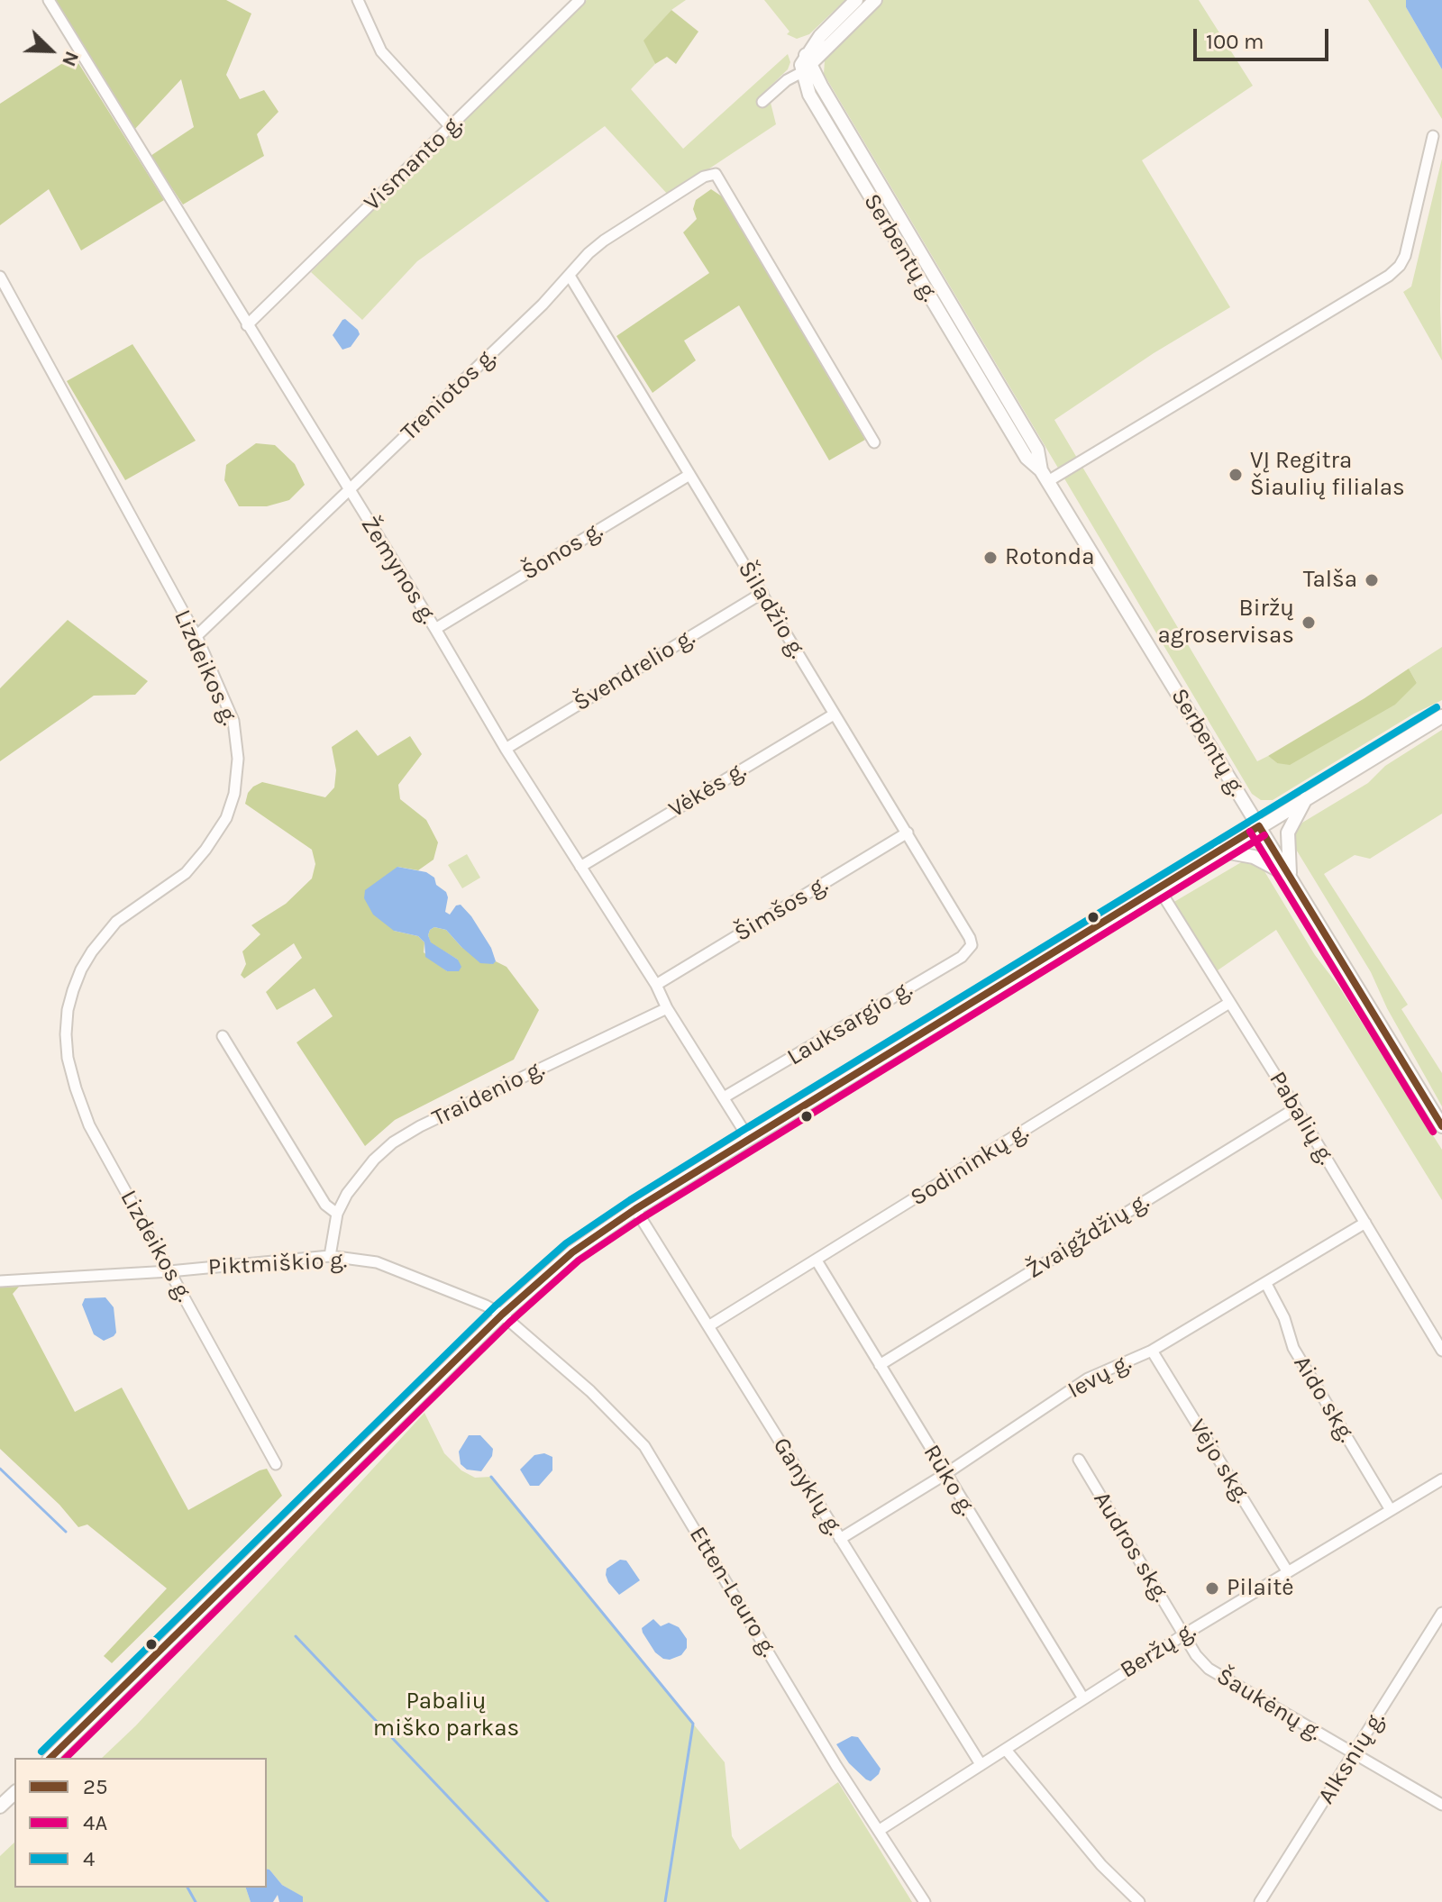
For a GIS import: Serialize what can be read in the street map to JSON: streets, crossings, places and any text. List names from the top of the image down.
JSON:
{
  "streets": {
    "main road": ["Serbentų g."],
    "street": [
      "Vismanto g.",
      "Treniotos g.",
      "Šonos g.",
      "Žemynos g.",
      "Šiladžio g.",
      "Lizdeikos g.",
      "Švendrelio g.",
      "Vėkės g.",
      "Šimšos g.",
      "Lauksargio g.",
      "Traidenio g.",
      "Pabalių g.",
      "Sodininkų g.",
      "Žvaigždžių g.",
      "Piktmiškio g.",
      "Ievų g.",
      "Aido skg.",
      "Vėjo skg.",
      "Rūko g.",
      "Ganyklų g.",
      "Audros skg.",
      "Etten-Leuro g.",
      "Beržų g.",
      "Šaukėnų g.",
      "Alksnių g."
    ]
  },
  "crossings": [
    ["Vismanto g.", "Žemynos g."],
    ["Treniotos g.", "Žemynos g."],
    ["Treniotos g.", "Šiladžio g."],
    ["Treniotos g.", "Lizdeikos g."],
    ["Šonos g.", "Žemynos g."],
    ["Šonos g.", "Šiladžio g."],
    ["Žemynos g.", "Švendrelio g."],
    ["Žemynos g.", "Vėkės g."],
    ["Žemynos g.", "Šimšos g."],
    ["Žemynos g.", "Lauksargio g."],
    ["Žemynos g.", "Traidenio g."],
    ["Šiladžio g.", "Švendrelio g."],
    ["Šiladžio g.", "Vėkės g."],
    ["Šiladžio g.", "Šimšos g."],
    ["Šiladžio g.", "Lauksargio g."],
    ["Lizdeikos g.", "Piktmiškio g."],
    ["Traidenio g.", "Piktmiškio g."],
    ["Pabalių g.", "Sodininkų g."],
    ["Pabalių g.", "Žvaigždžių g."],
    ["Pabalių g.", "Ievų g."],
    ["Sodininkų g.", "Rūko g."],
    ["Sodininkų g.", "Ganyklų g."],
    ["Žvaigždžių g.", "Rūko g."],
    ["Piktmiškio g.", "Etten-Leuro g."],
    ["Ievų g.", "Aido skg."],
    ["Ievų g.", "Vėjo skg."],
    ["Ievų g.", "Rūko g."],
    ["Ievų g.", "Ganyklų g."],
    ["Aido skg.", "Beržų g."],
    ["Vėjo skg.", "Beržų g."],
    ["Rūko g.", "Beržų g."],
    ["Ganyklų g.", "Beržų g."],
    ["Audros skg.", "Beržų g."],
    ["Audros skg.", "Šaukėnų g."],
    ["Etten-Leuro g.", "Beržų g."],
    ["Beržų g.", "Šaukėnų g."],
    ["Šaukėnų g.", "Alksnių g."]
  ],
  "parks": ["Pabalių miško parkas"],
  "places": [
    "VĮ Regitra Šiaulių filialas",
    "Rotonda",
    "Talša",
    "Biržų agroservisas",
    "Pilaitė"
  ],
  "lines": ["transit line 4", "transit line 25", "transit line 4A"],
  "legend": ["25", "4A", "4"],
  "scale_bar": "100 m",
  "north": "bottom right"
}
